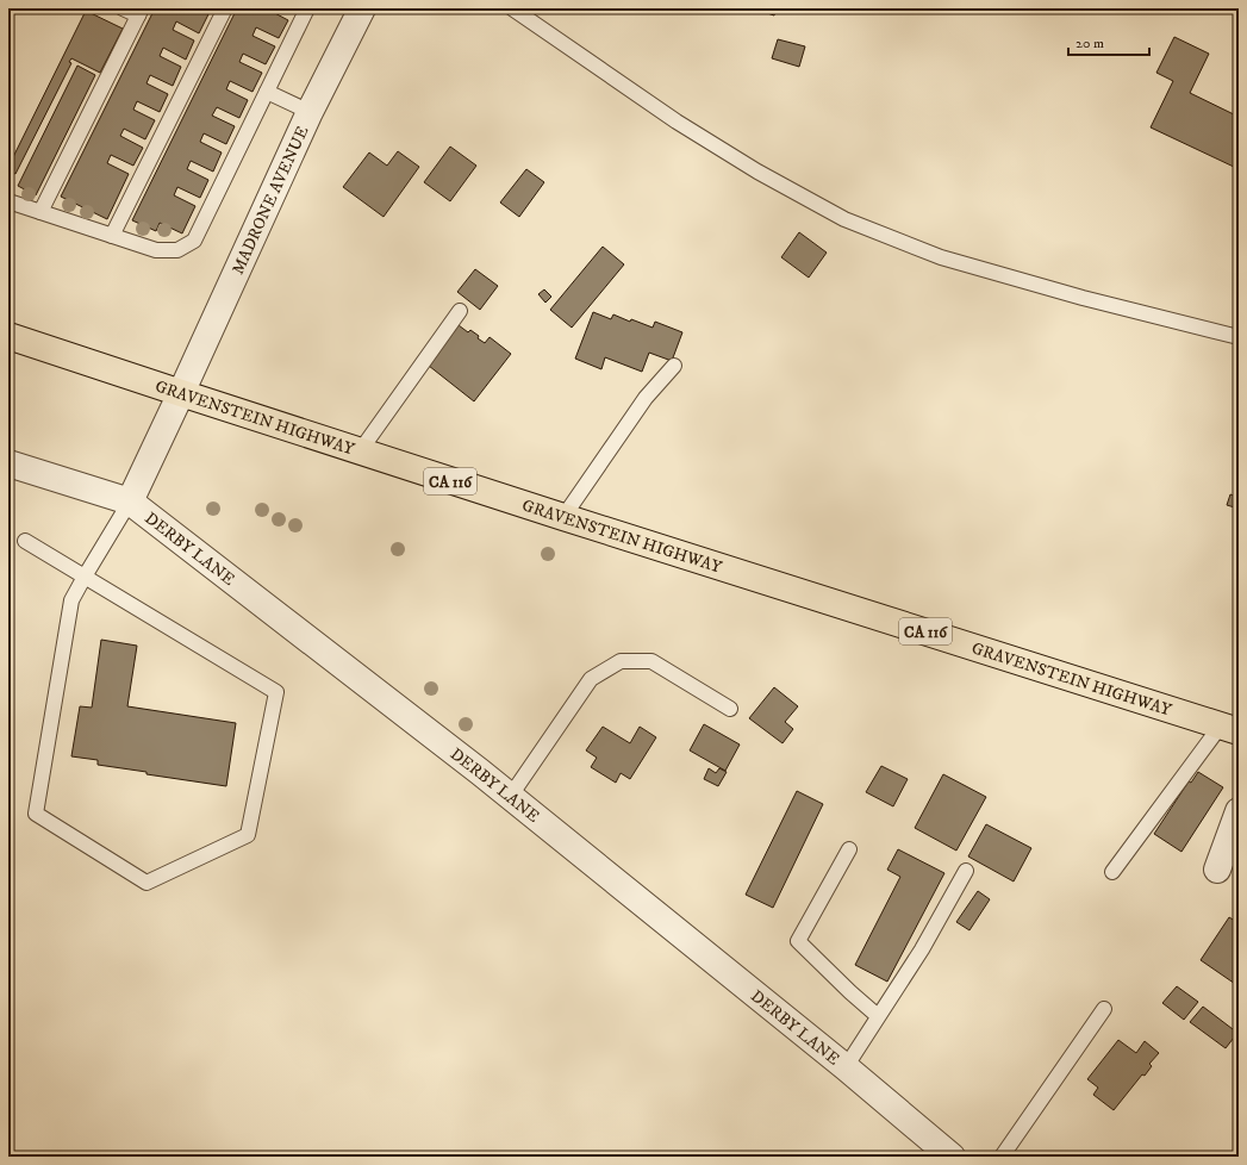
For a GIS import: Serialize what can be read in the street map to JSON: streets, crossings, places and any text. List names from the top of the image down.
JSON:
{
  "streets": {
    "main road": ["GRAVENSTEIN HIGHWAY", "CA 116"],
    "street": ["MADRONE AVENUE", "DERBY LANE"]
  },
  "crossings": [
    ["MADRONE AVENUE", "GRAVENSTEIN HIGHWAY"],
    ["MADRONE AVENUE", "DERBY LANE"]
  ],
  "scale_bar": "20 m"
}
